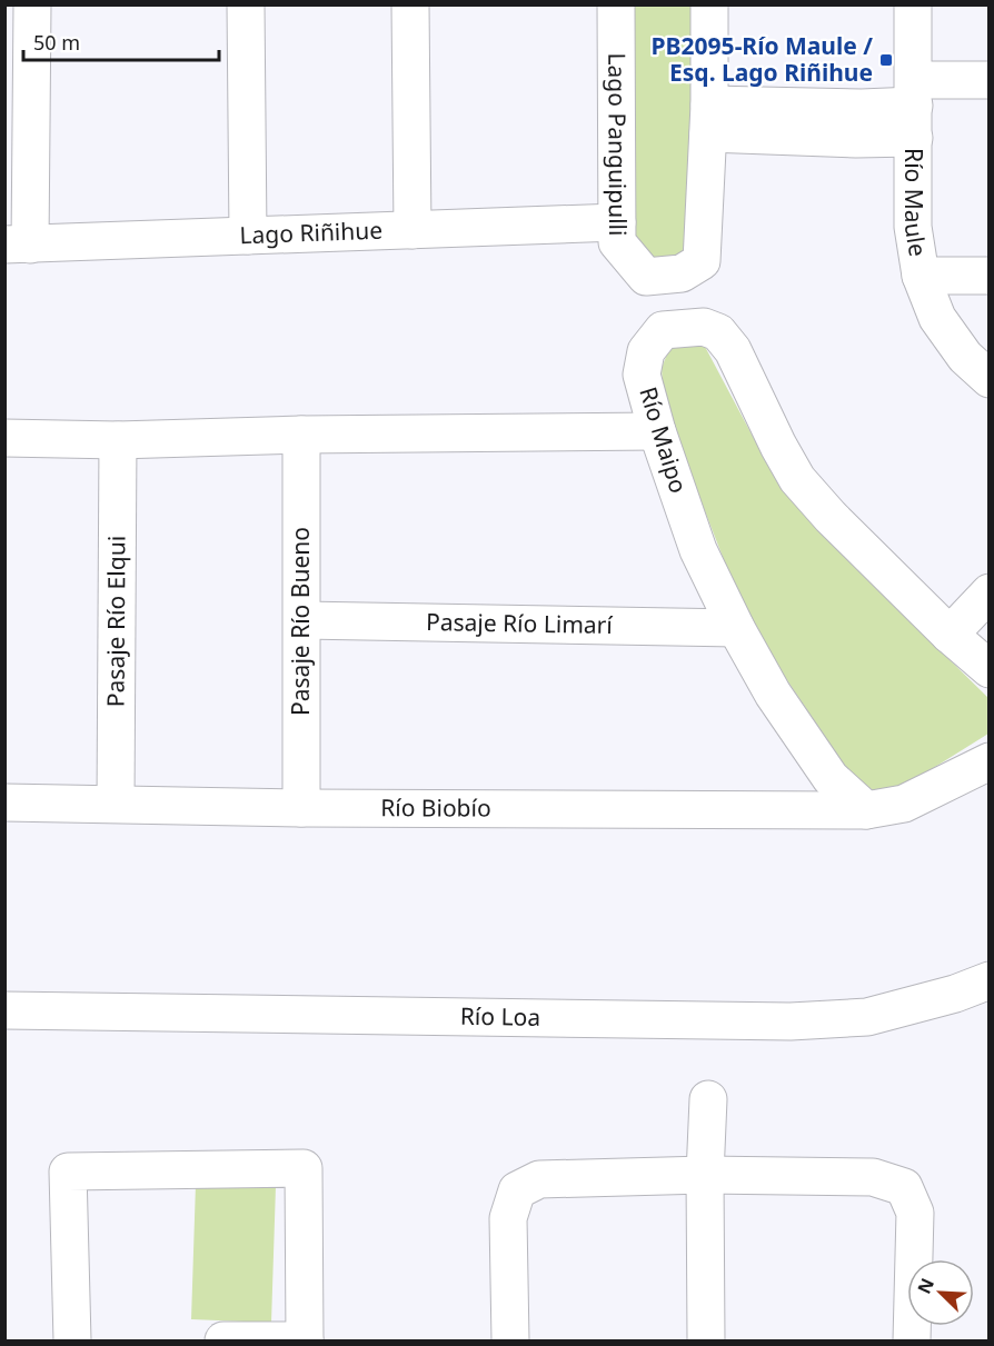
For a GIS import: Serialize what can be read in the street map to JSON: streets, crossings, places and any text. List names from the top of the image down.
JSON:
{
  "streets": {
    "street": [
      "Lago Panguipulli",
      "Río Maule",
      "Lago Riñihue",
      "Río Maipo",
      "Pasaje Río Elqui",
      "Pasaje Río Bueno",
      "Pasaje Río Limarí",
      "Río Biobío",
      "Río Loa"
    ]
  },
  "crossings": [
    ["Lago Panguipulli", "Lago Riñihue"],
    ["Río Maipo", "Pasaje Río Limarí"],
    ["Río Maipo", "Río Biobío"],
    ["Pasaje Río Elqui", "Río Biobío"],
    ["Pasaje Río Bueno", "Pasaje Río Limarí"],
    ["Pasaje Río Bueno", "Río Biobío"]
  ],
  "places": {
    "transit": ["PB2095-Río Maule / Esq. Lago Riñihue"]
  },
  "scale_bar": "50 m",
  "north": "top left"
}
